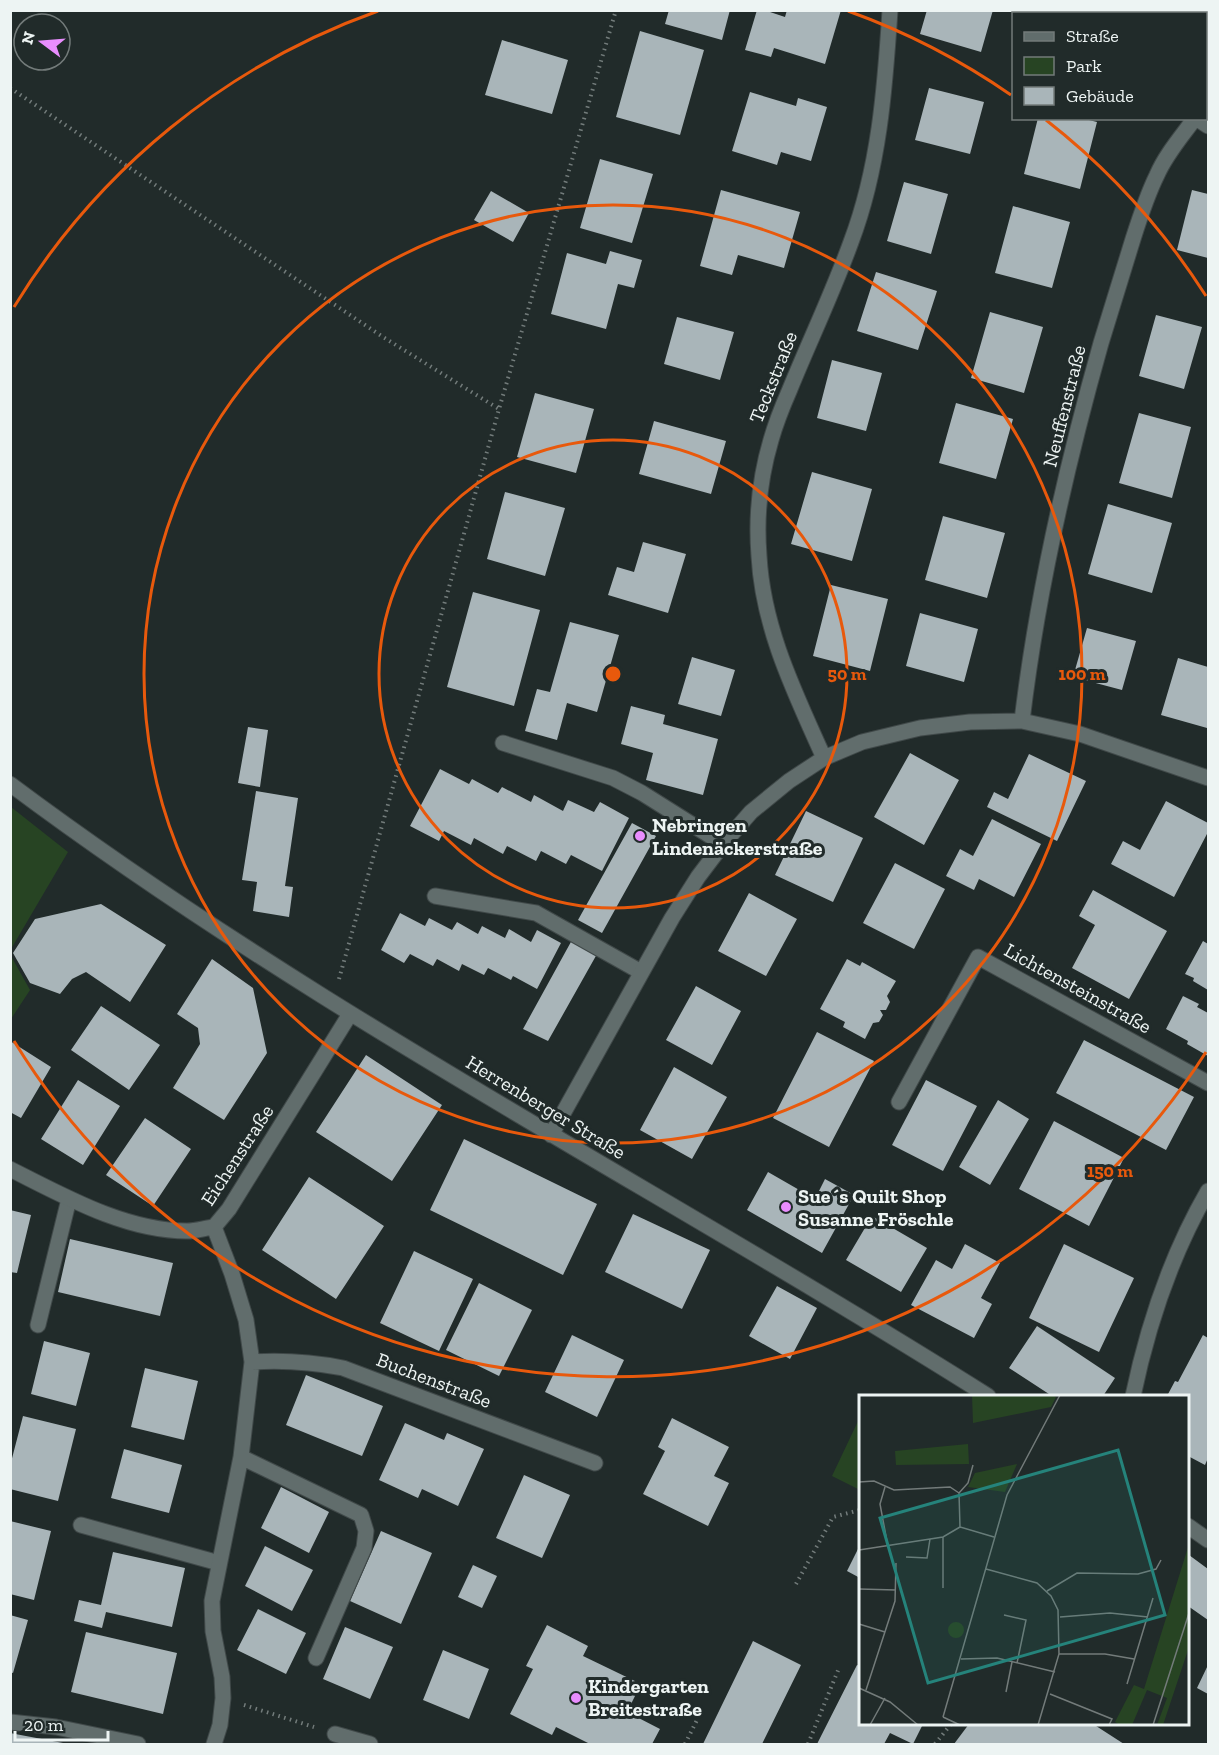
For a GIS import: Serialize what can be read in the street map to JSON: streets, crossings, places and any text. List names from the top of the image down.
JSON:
{
  "streets": {
    "street": [
      "Teckstraße",
      "Neuffenstraße",
      "Lichtensteinstraße",
      "Herrenberger Straße",
      "Eichenstraße",
      "Buchenstraße"
    ]
  },
  "crossings": [
    ["Herrenberger Straße", "Eichenstraße"]
  ],
  "places": ["Nebringen Lindenäckerstraße", "Sue´s Quilt Shop Susanne Fröschle", "Kindergarten Breitestraße"],
  "legend": ["Straße", "Park", "Gebäude"],
  "scale_bar": "20 m",
  "north": "left",
  "rings": ["50 m", "100 m", "150 m"]
}
